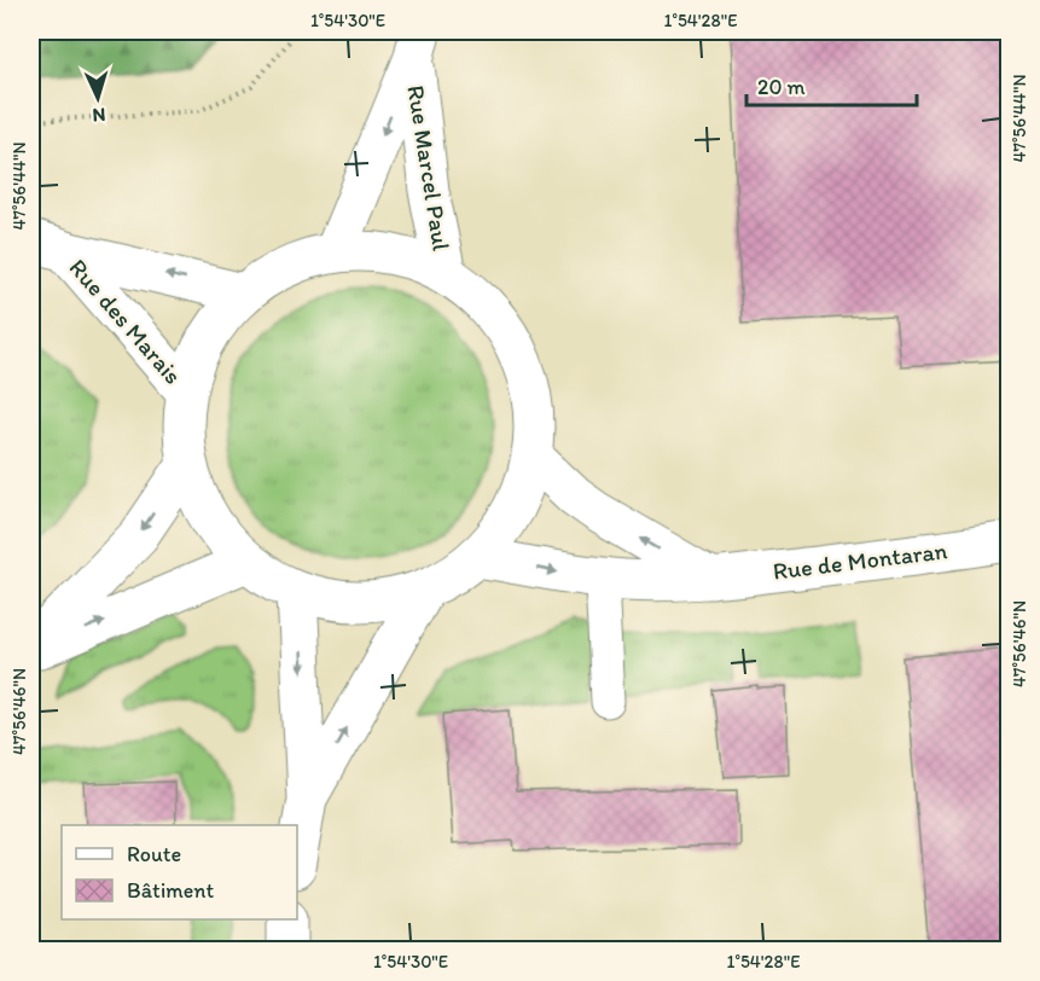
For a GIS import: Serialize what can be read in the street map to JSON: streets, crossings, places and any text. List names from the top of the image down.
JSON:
{
  "streets": {
    "street": ["Rue Marcel Paul", "Rue des Marais", "Rue de Montaran"]
  },
  "one_way": ["Rue Marcel Paul", "Rue des Marais"],
  "legend": ["Route", "Bâtiment"],
  "scale_bar": "20 m",
  "north": "bottom",
  "coordinates": [
    "1°54'30\"E",
    "1°54'28\"E",
    "47°56'44\"N",
    "47°56'46\"N"
  ]
}
